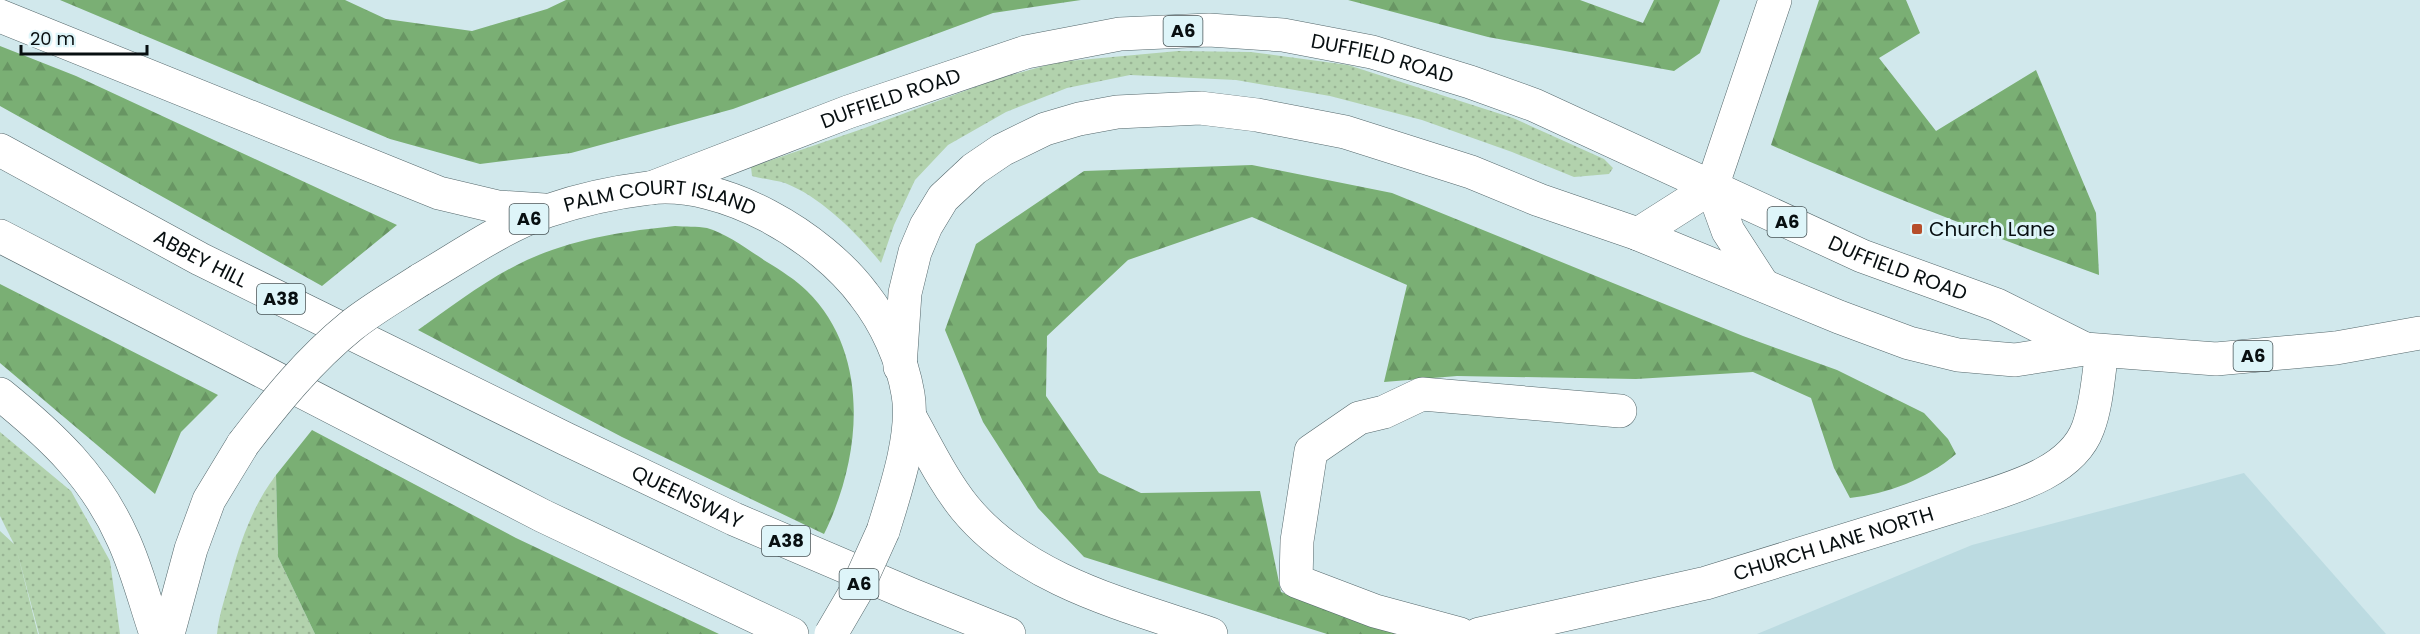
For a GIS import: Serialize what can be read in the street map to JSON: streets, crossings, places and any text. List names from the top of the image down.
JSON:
{
  "streets": {
    "main road": [
      "A6",
      "DUFFIELD ROAD",
      "PALM COURT ISLAND",
      "ABBEY HILL",
      "A38",
      "QUEENSWAY",
      "CHURCH LANE NORTH"
    ]
  },
  "crossings": [
    ["DUFFIELD ROAD", "PALM COURT ISLAND"],
    ["DUFFIELD ROAD", "CHURCH LANE NORTH"],
    ["ABBEY HILL", "QUEENSWAY"]
  ],
  "places": {
    "transit": ["Church Lane"]
  },
  "scale_bar": "20 m"
}
